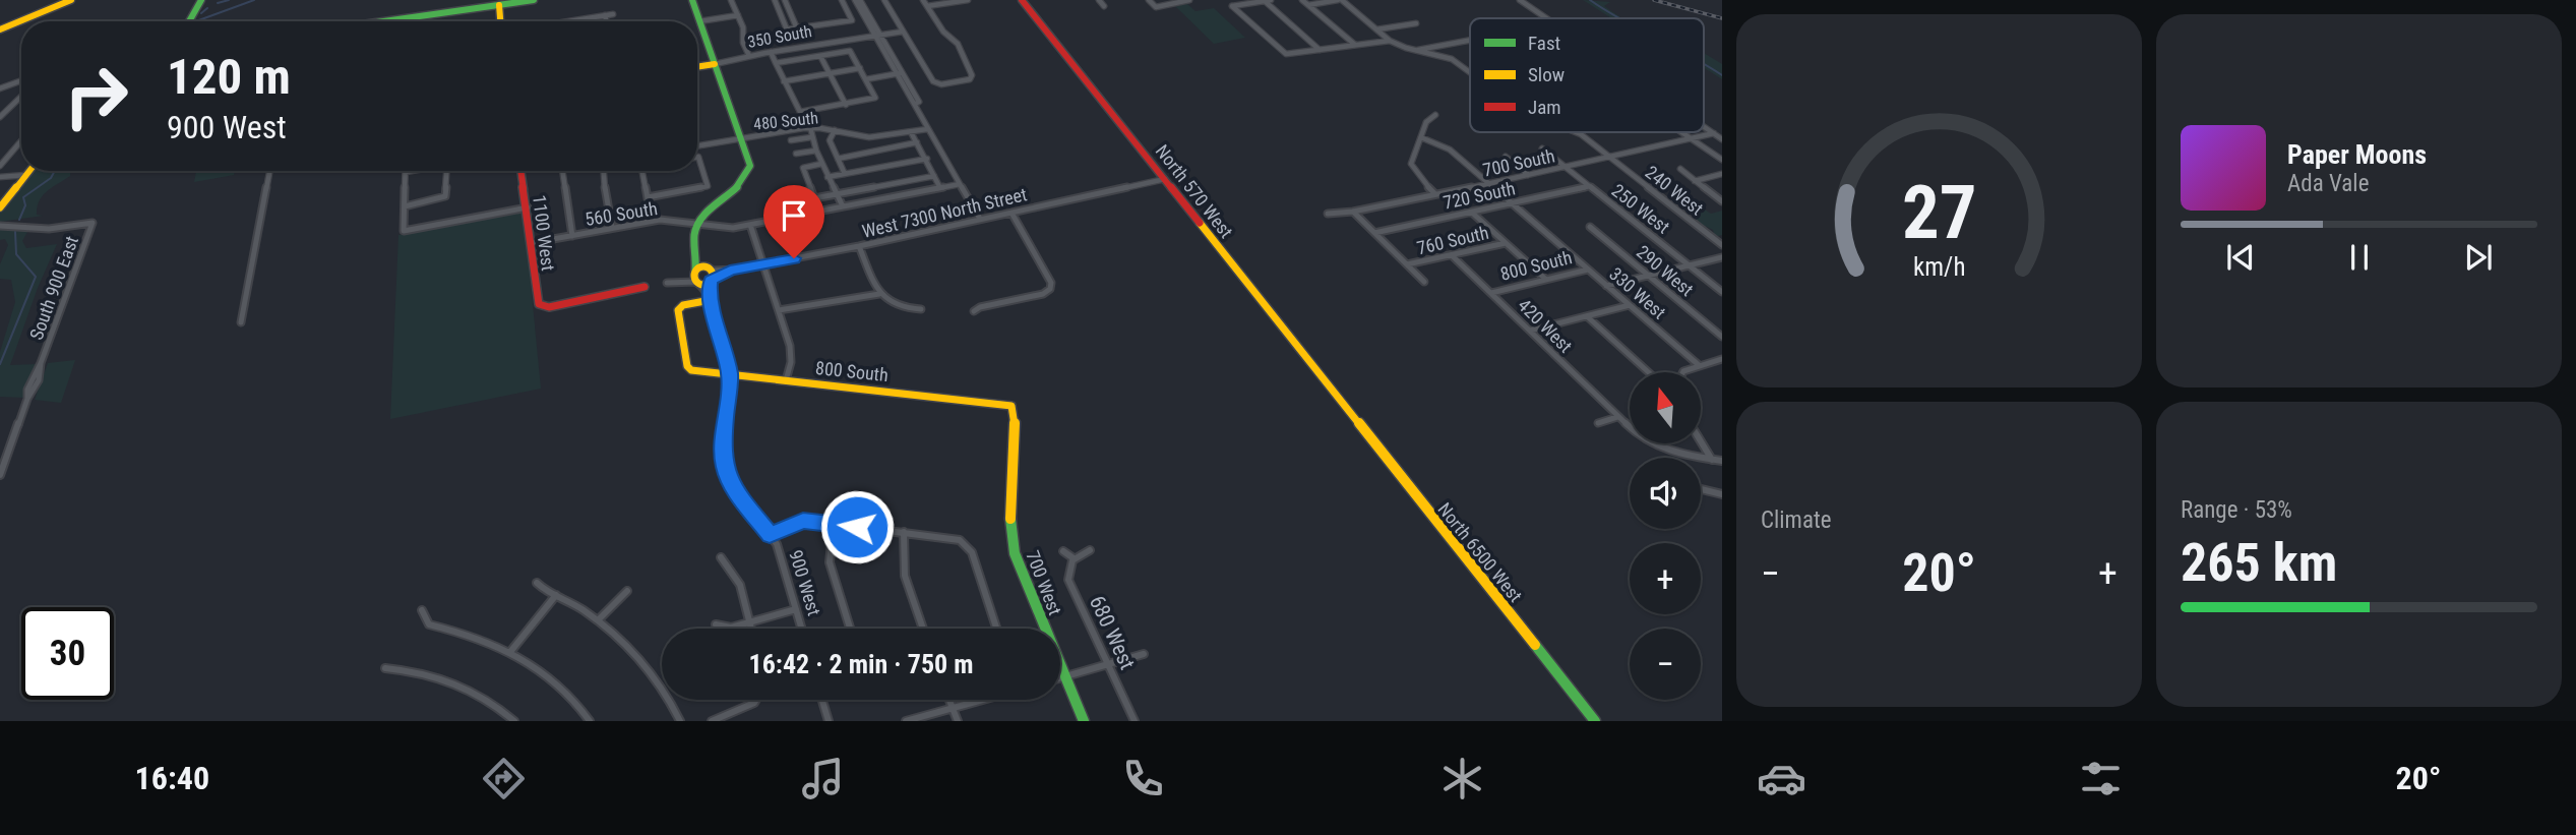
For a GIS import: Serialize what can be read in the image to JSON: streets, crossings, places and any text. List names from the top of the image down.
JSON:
{
  "streets": {
    "main road": [
      "350 South",
      "North 570 West",
      "1100 West",
      "800 South",
      "North 6500 West",
      "700 West"
    ],
    "street": [
      "480 South",
      "700 South",
      "240 West",
      "720 South",
      "250 West",
      "West 7300 North Street",
      "560 South",
      "760 South",
      "290 West",
      "South 900 East",
      "330 West",
      "420 West",
      "900 West",
      "680 West"
    ]
  },
  "crossings": [
    ["700 South", "240 West"],
    ["700 South", "250 West"],
    ["700 South", "330 West"],
    ["North 570 West", "West 7300 North Street"],
    ["North 570 West", "North 6500 West"],
    ["720 South", "250 West"],
    ["720 South", "330 West"],
    ["West 7300 North Street", "900 West"],
    ["560 South", "1100 West"],
    ["760 South", "420 West"],
    ["800 South", "330 West"],
    ["800 South", "420 West"],
    ["800 South", "900 West"],
    ["800 South", "700 West"]
  ],
  "legend": ["Fast", "Slow", "Jam"],
  "north": "top",
  "page": {
    "turn": ["120 m", "900 West"],
    "song": ["Paper Moons", "Ada Vale"],
    "map_buttons": ["+", "−"],
    "tile": [
      "Climate",
      ["Range · 53%", "265 km"]
    ],
    "heat": ["−", "20°", "+"],
    "limit": "30",
    "trip": "16:42 · 2 min · 750 m",
    "tabs": ["16:40", "20°"],
    "gauge": ["27", "km/h"]
  }
}
